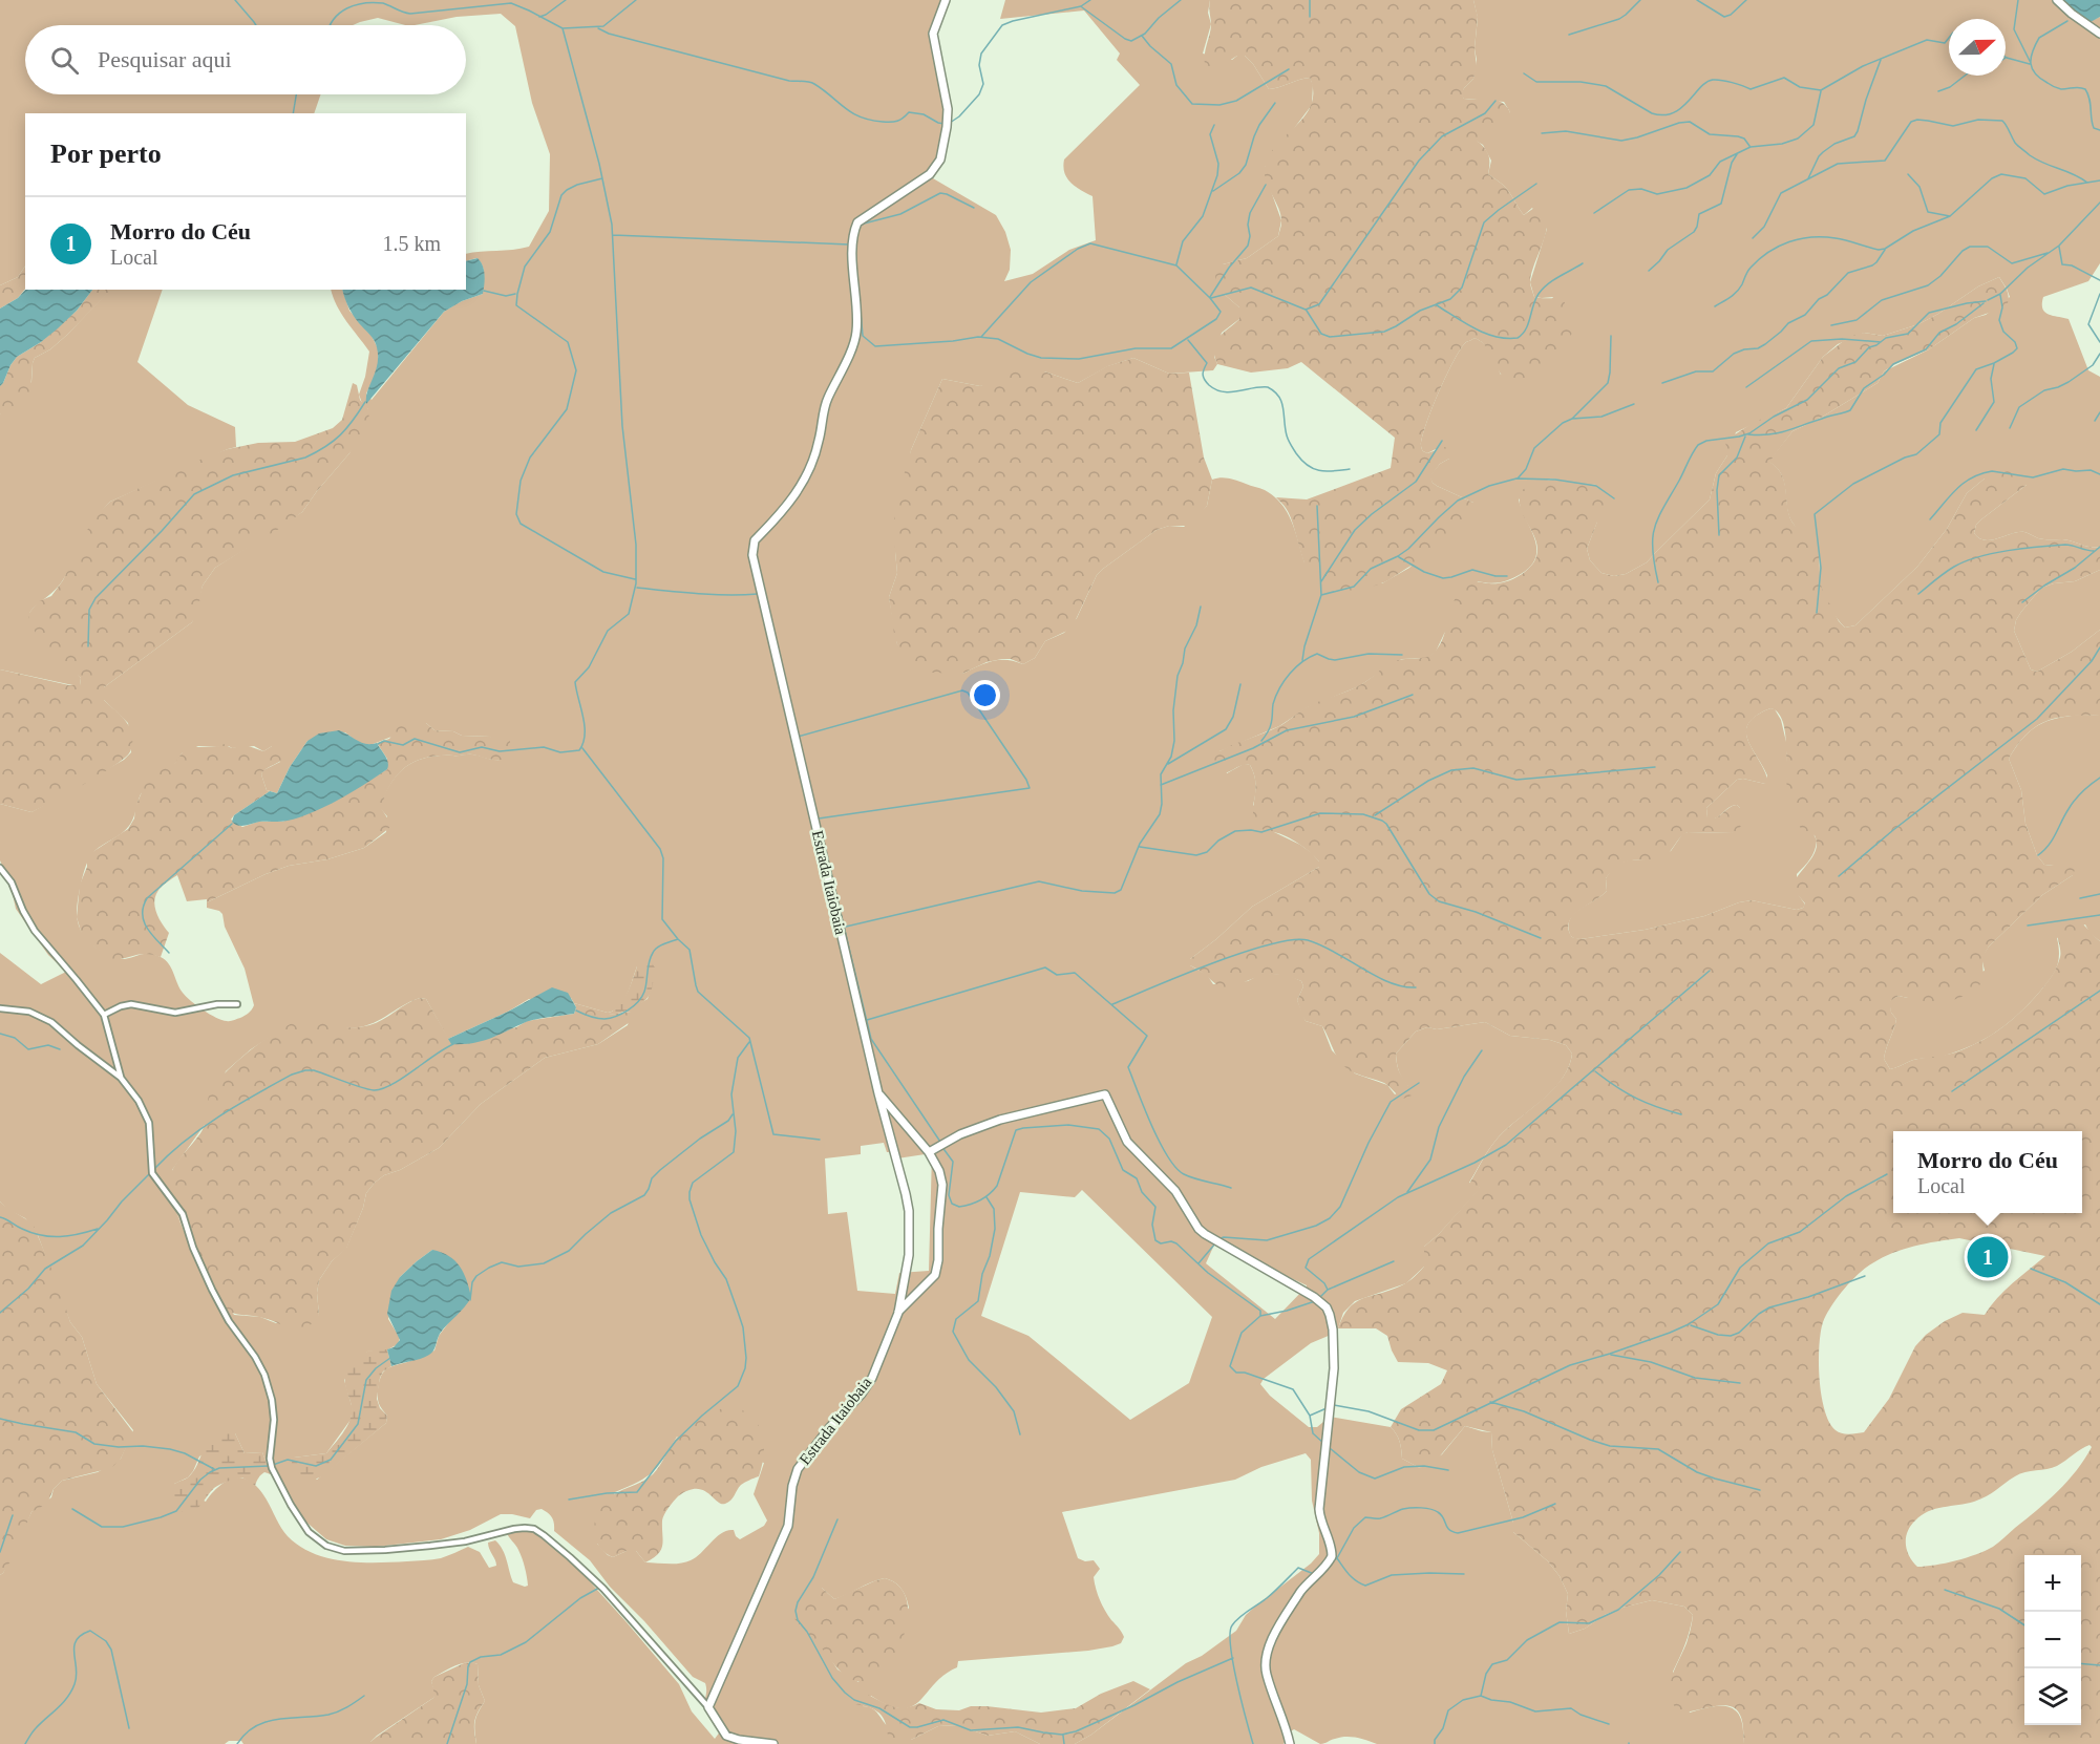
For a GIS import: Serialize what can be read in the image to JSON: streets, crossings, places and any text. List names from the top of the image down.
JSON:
{
  "streets": {
    "street": ["Estrada Itaiobaia"]
  },
  "north": "right",
  "page": {
    "search": "Pesquisar aqui",
    "heading": "Por perto",
    "list": [
      {
        "mark": "1",
        "name": "Morro do Céu",
        "note": "Local",
        "value": "1.5 km"
      }
    ],
    "popup": ["Morro do Céu", "Local"],
    "pins": "1",
    "map_buttons": ["+", "−"]
  }
}
